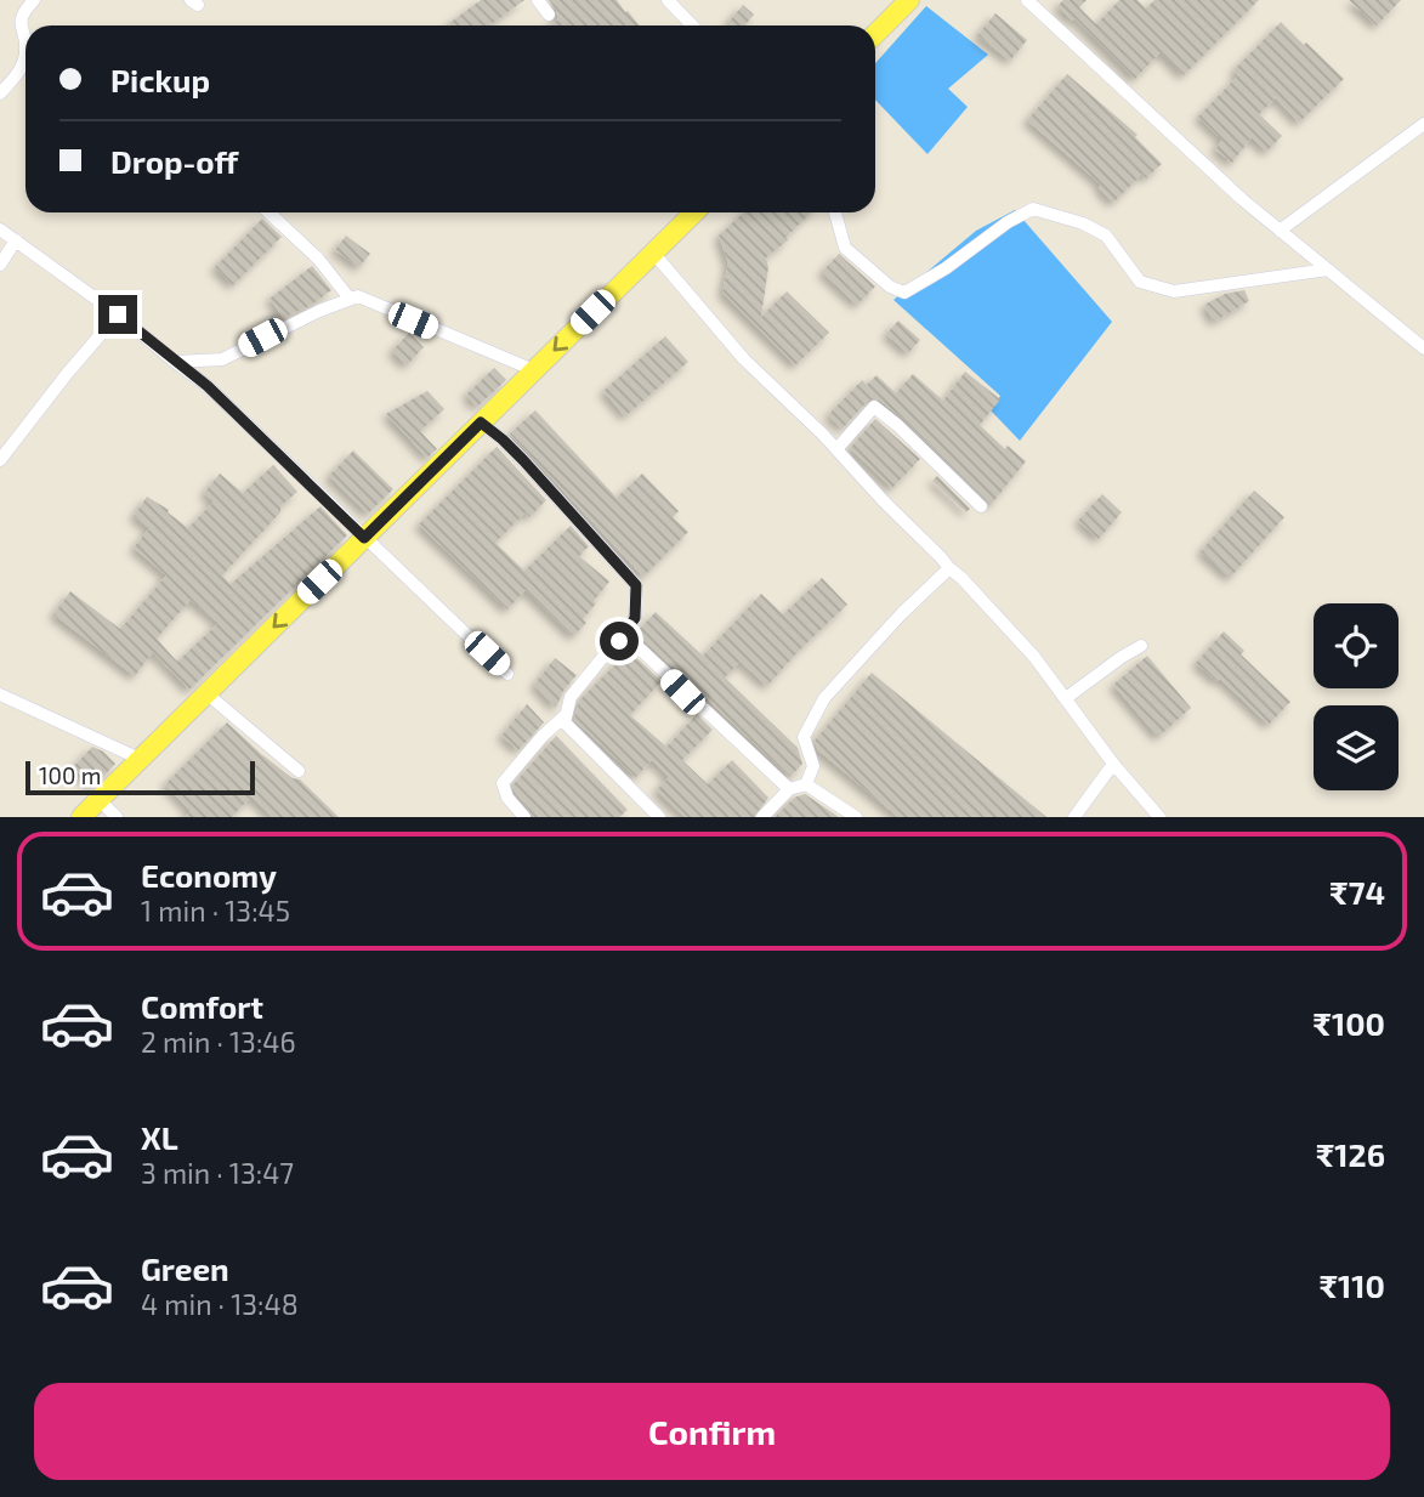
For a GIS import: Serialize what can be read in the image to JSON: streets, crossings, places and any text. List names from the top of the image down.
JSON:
{
  "scale_bar": "100 m",
  "page": {
    "banner": ["Pickup", "Drop-off"],
    "scale": "100 m",
    "list": [
      {
        "name": "Economy",
        "note": "1 min · 13:45",
        "value": "₹74"
      },
      {
        "name": "Comfort",
        "note": "2 min · 13:46",
        "value": "₹100"
      },
      {
        "name": "XL",
        "note": "3 min · 13:47",
        "value": "₹126"
      },
      {
        "name": "Green",
        "note": "4 min · 13:48",
        "value": "₹110"
      }
    ],
    "buttons": "Confirm"
  }
}
